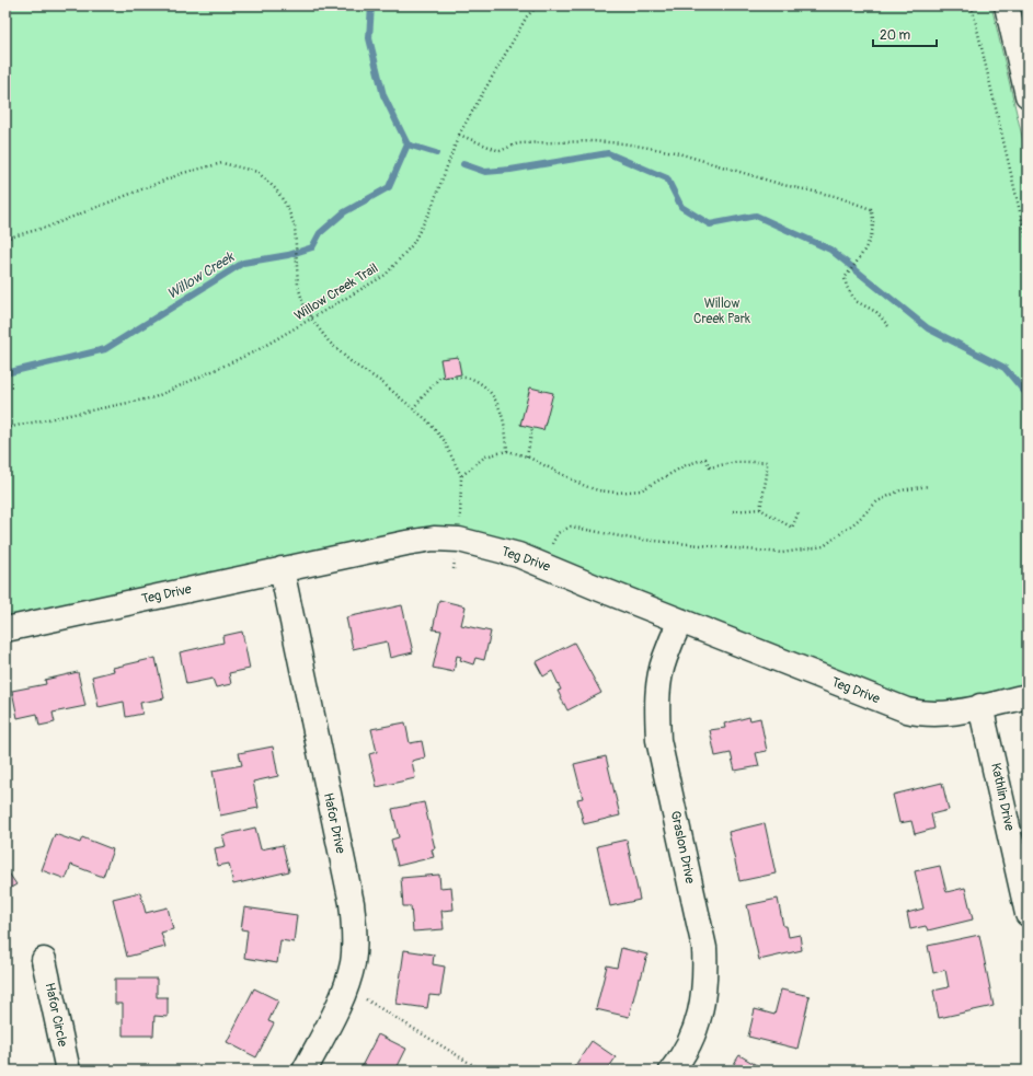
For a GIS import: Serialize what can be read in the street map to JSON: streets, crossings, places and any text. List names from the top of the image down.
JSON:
{
  "streets": {
    "street": [
      "Teg Drive",
      "Kathlin Drive",
      "Hafor Drive",
      "Graslon Drive",
      "Hafor Circle"
    ],
    "path": ["Willow Creek Trail"]
  },
  "crossings": [
    ["Teg Drive", "Kathlin Drive"],
    ["Teg Drive", "Hafor Drive"],
    ["Teg Drive", "Graslon Drive"]
  ],
  "water": ["Willow Creek"],
  "parks": ["Willow Creek Park"],
  "scale_bar": "20 m"
}
